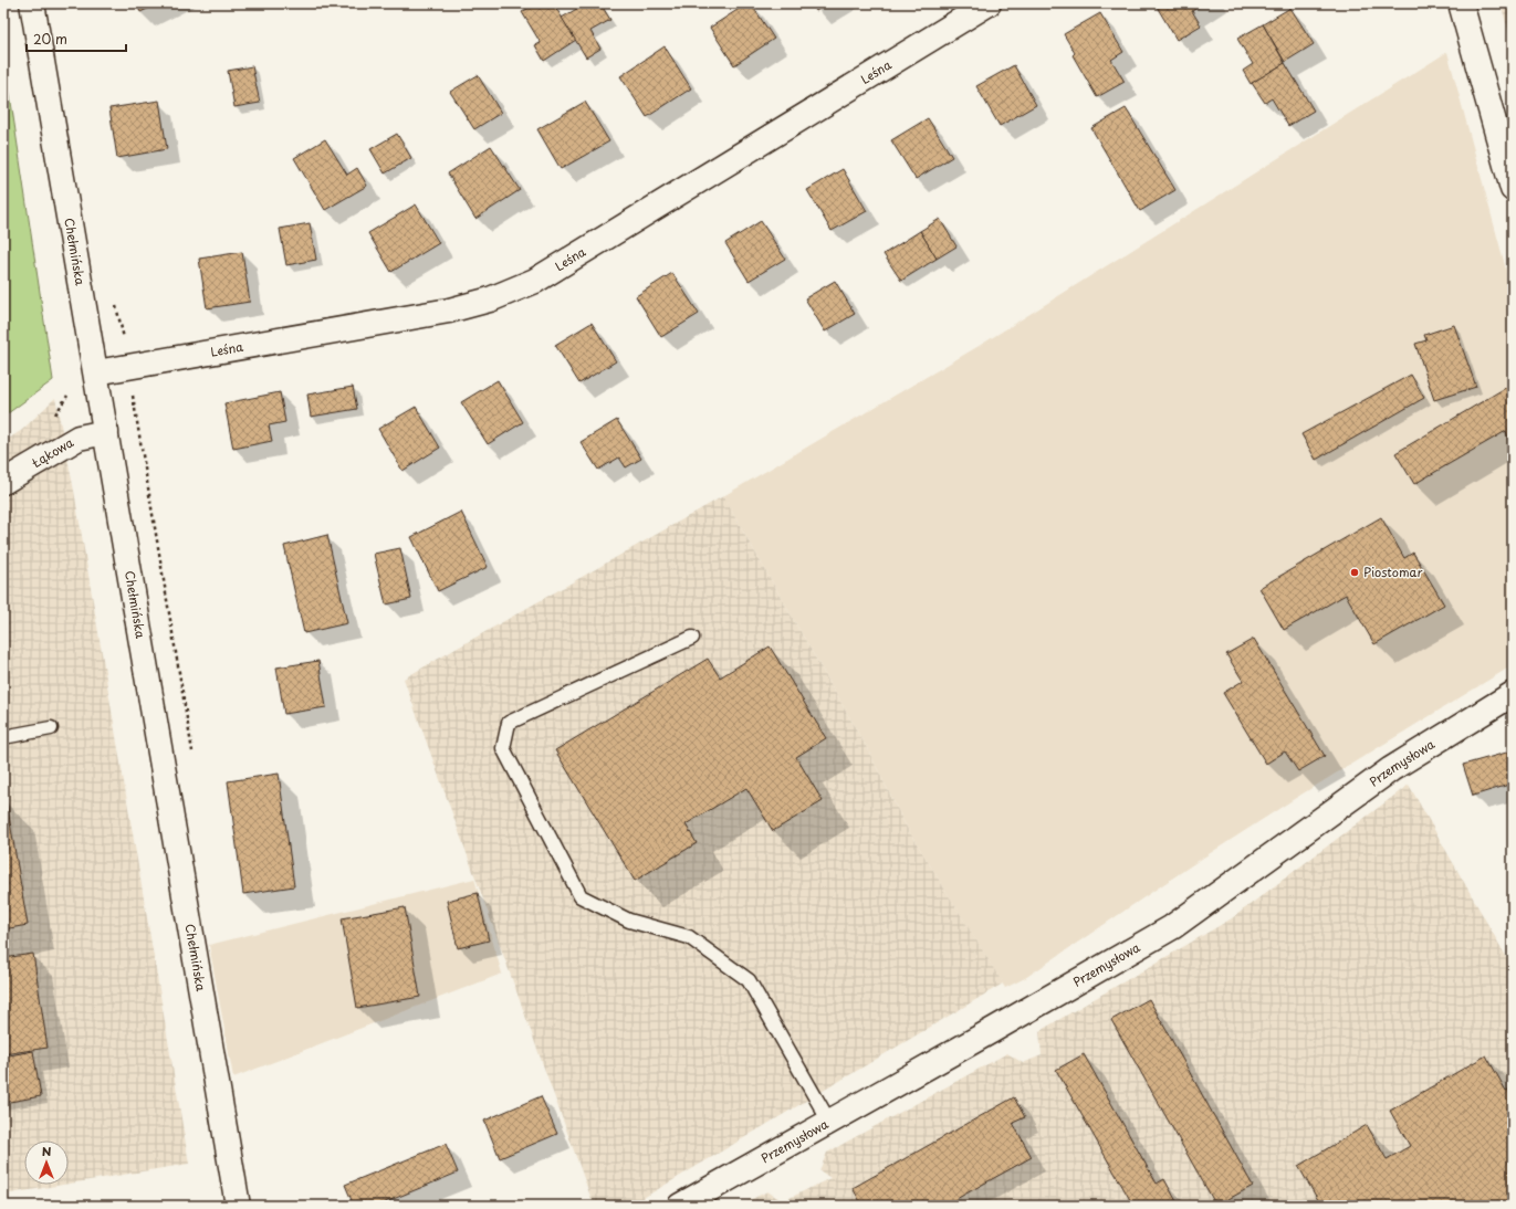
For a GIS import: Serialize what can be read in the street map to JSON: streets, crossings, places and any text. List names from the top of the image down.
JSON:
{
  "streets": {
    "street": [
      "Leśna",
      "Chełmińska",
      "Łąkowa",
      "Przemysłowa"
    ]
  },
  "crossings": [
    ["Leśna", "Chełmińska"],
    ["Chełmińska", "Łąkowa"]
  ],
  "places": ["Piostomar"],
  "scale_bar": "20 m",
  "north": "top"
}
